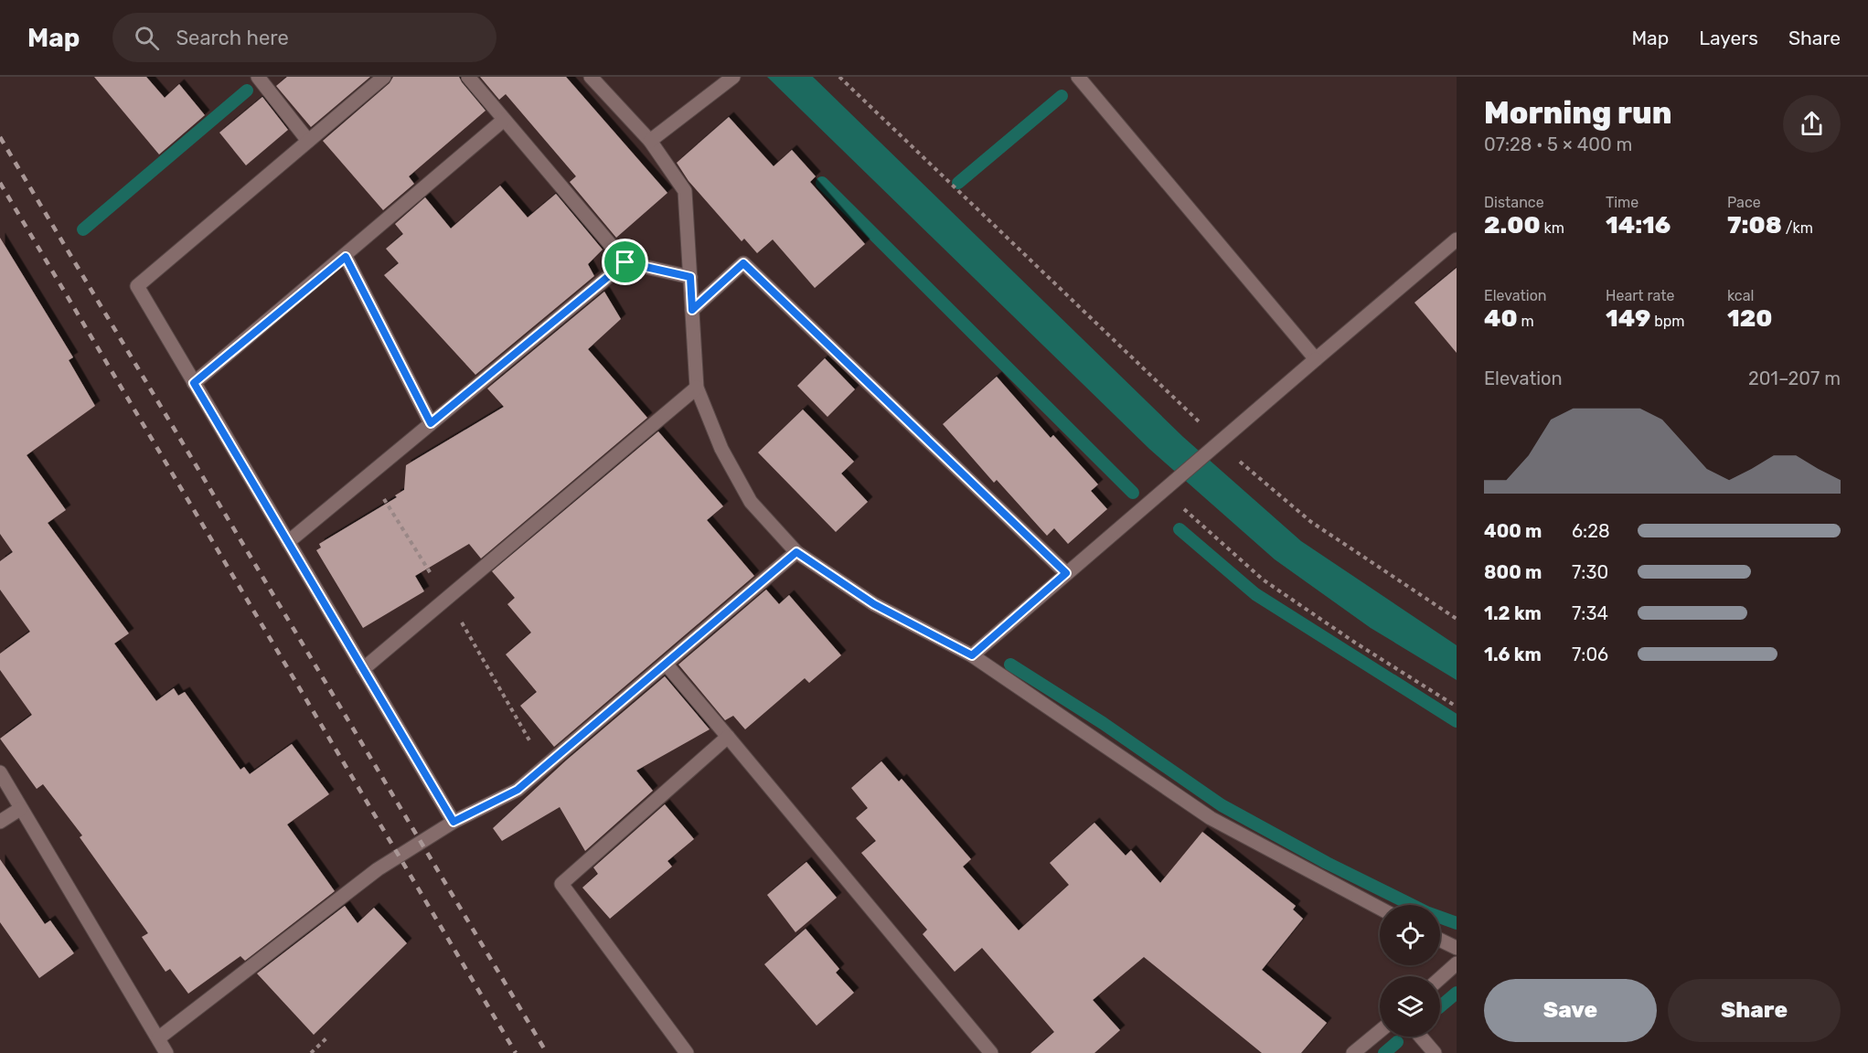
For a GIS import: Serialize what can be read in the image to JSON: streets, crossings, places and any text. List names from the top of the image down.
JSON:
{
  "page": {
    "header": "Map",
    "search": "Search here",
    "nav": ["Map", "Layers", "Share"],
    "heading": ["Morning run", "07:28 · 5 × 400 m"],
    "stats": [
      ["Distance", "2.00 km"],
      ["Time", "14:16"],
      ["Pace", "7:08 /km"],
      ["Elevation", "40 m"],
      ["Heart rate", "149 bpm"],
      ["kcal", "120"]
    ],
    "chart": ["Elevation", "201–207 m"],
    "list": [
      {
        "name": "400 m",
        "note": "6:28"
      },
      {
        "name": "800 m",
        "note": "7:30"
      },
      {
        "name": "1.2 km",
        "note": "7:34"
      },
      {
        "name": "1.6 km",
        "note": "7:06"
      }
    ],
    "buttons": ["Save", "Share"]
  }
}
